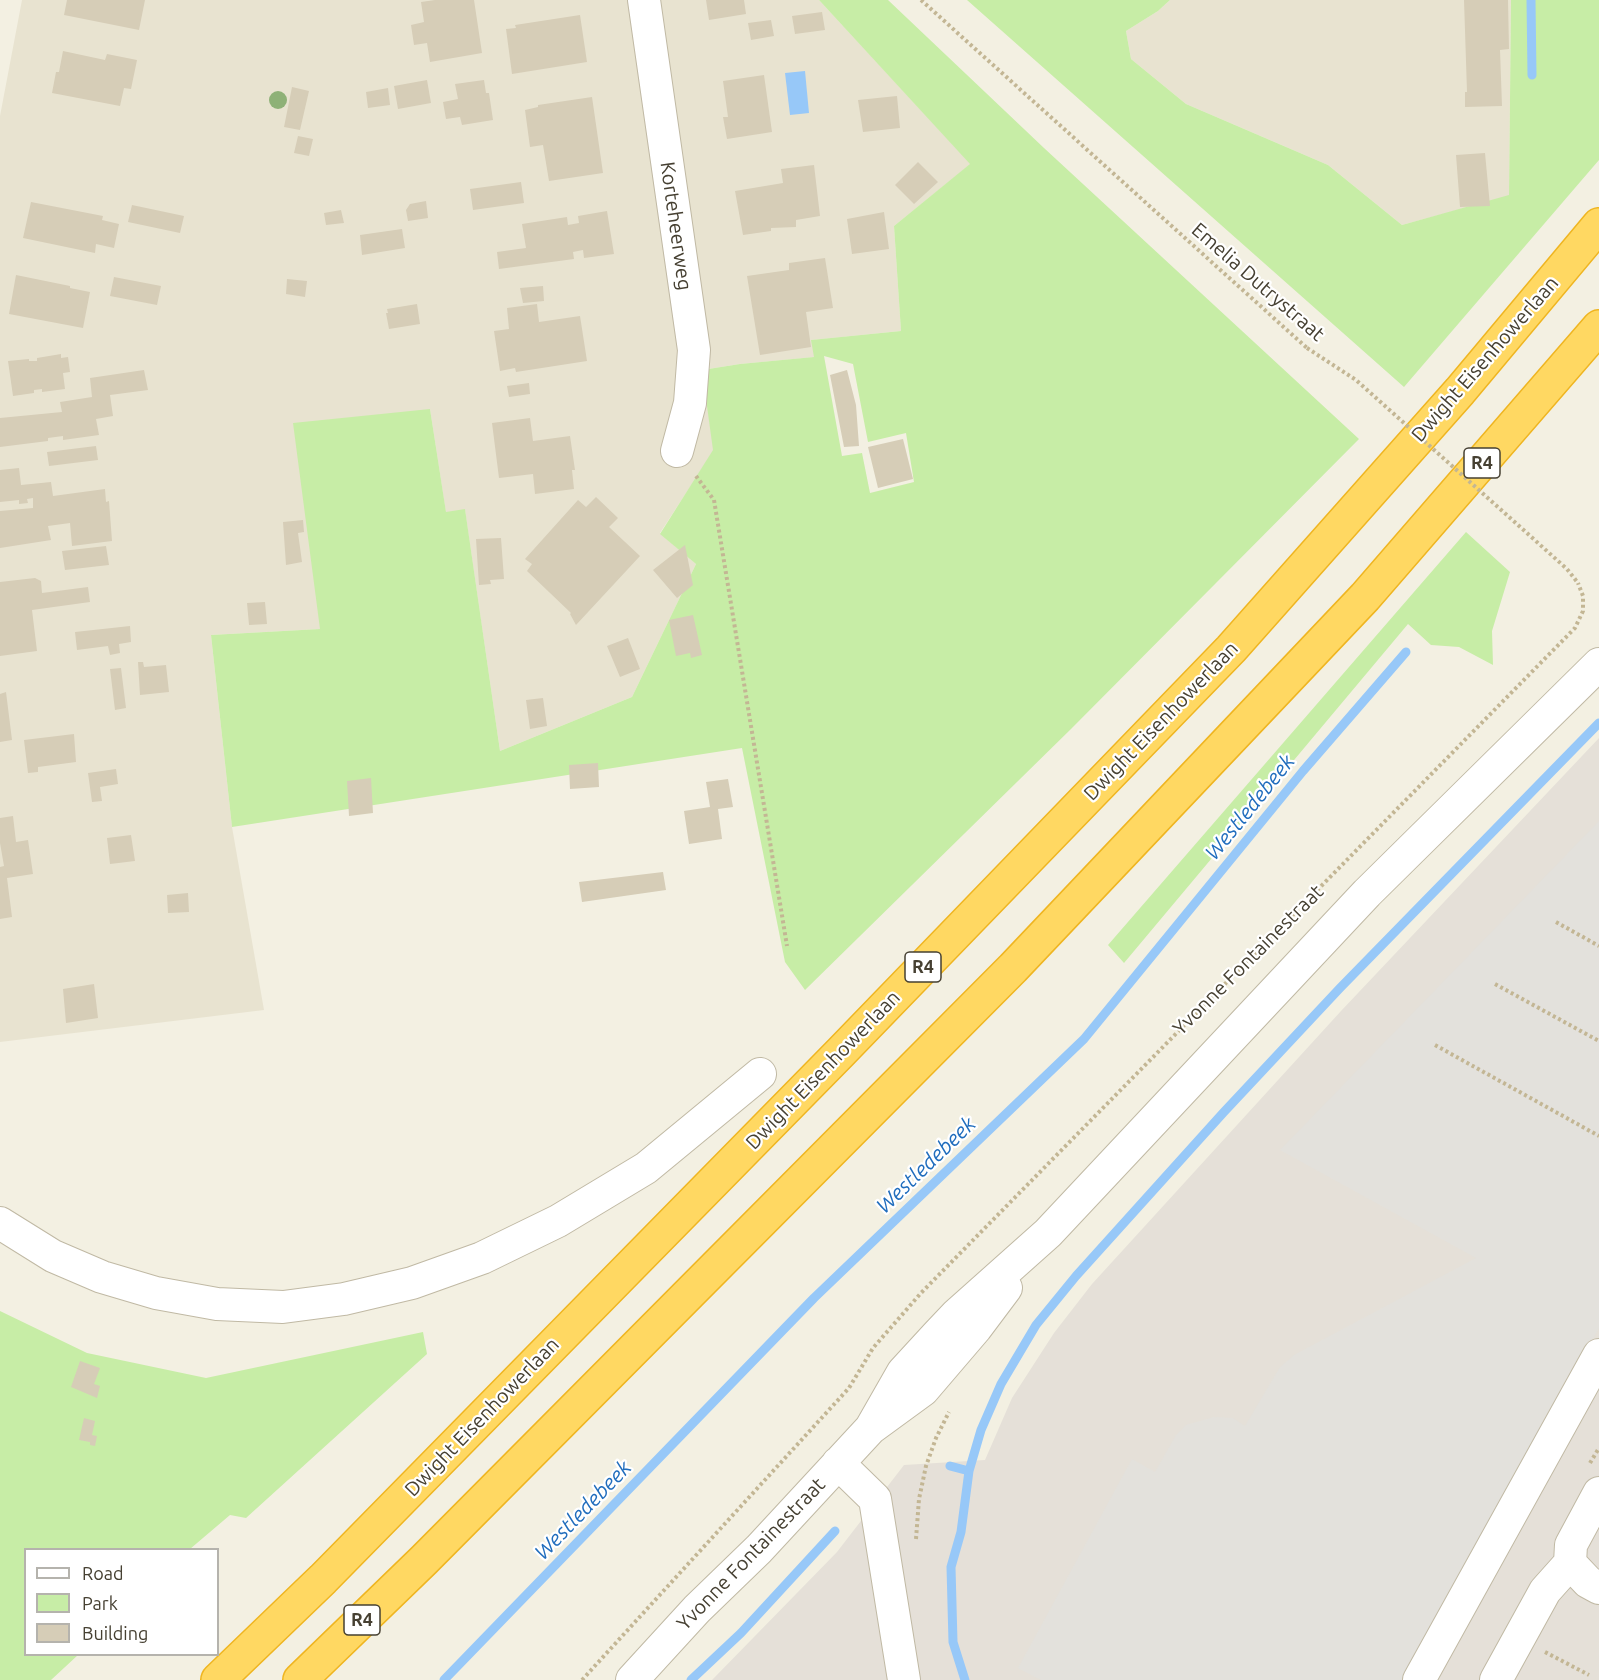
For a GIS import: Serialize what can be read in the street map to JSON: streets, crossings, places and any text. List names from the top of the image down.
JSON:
{
  "streets": {
    "highway": ["Dwight Eisenhowerlaan", "R4"],
    "street": ["Korteheerweg", "Yvonne Fontainestraat"],
    "path": ["Emelia Dutrystraat"]
  },
  "crossings": [
    ["Emelia Dutrystraat", "Yvonne Fontainestraat"]
  ],
  "water": ["Westledebeek"],
  "legend": ["Road", "Park", "Building"]
}
